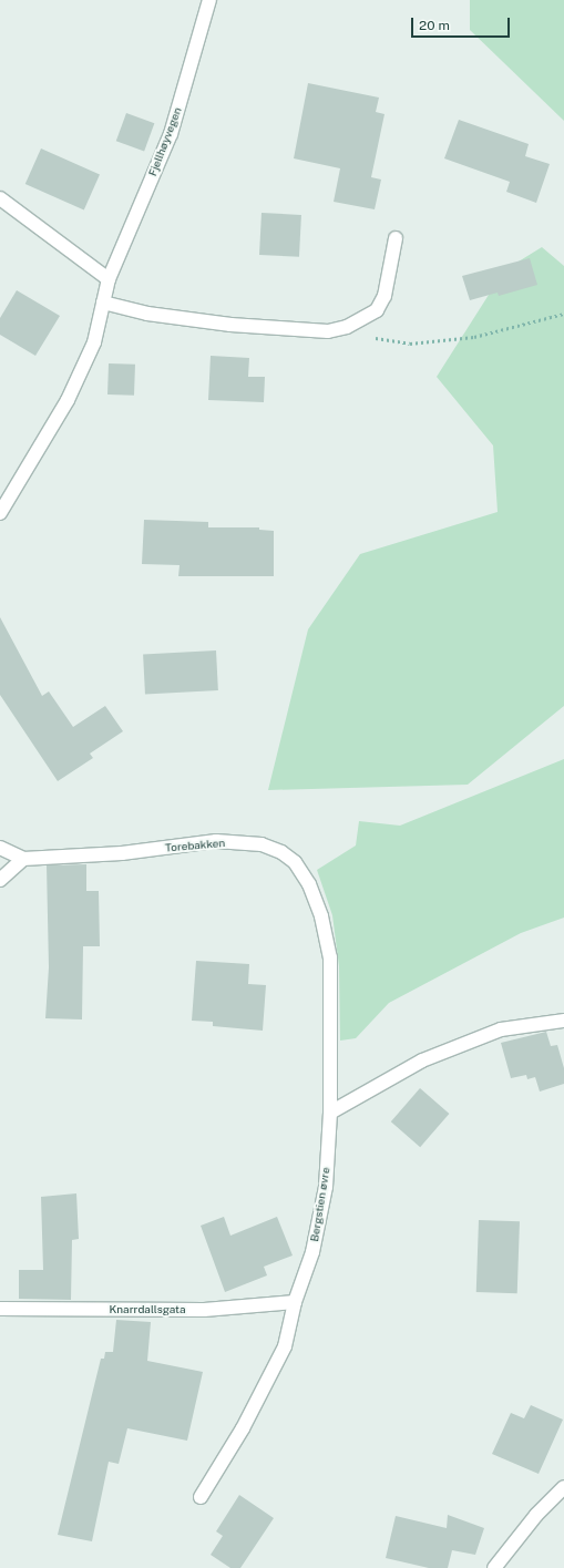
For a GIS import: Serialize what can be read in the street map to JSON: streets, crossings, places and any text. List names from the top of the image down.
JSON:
{
  "streets": {
    "street": [
      "Fjellhøyvegen",
      "Torebakken",
      "Bergstien øvre",
      "Knarrdallsgata"
    ]
  },
  "crossings": [
    ["Torebakken", "Bergstien øvre"],
    ["Bergstien øvre", "Knarrdallsgata"]
  ],
  "scale_bar": "20 m"
}
